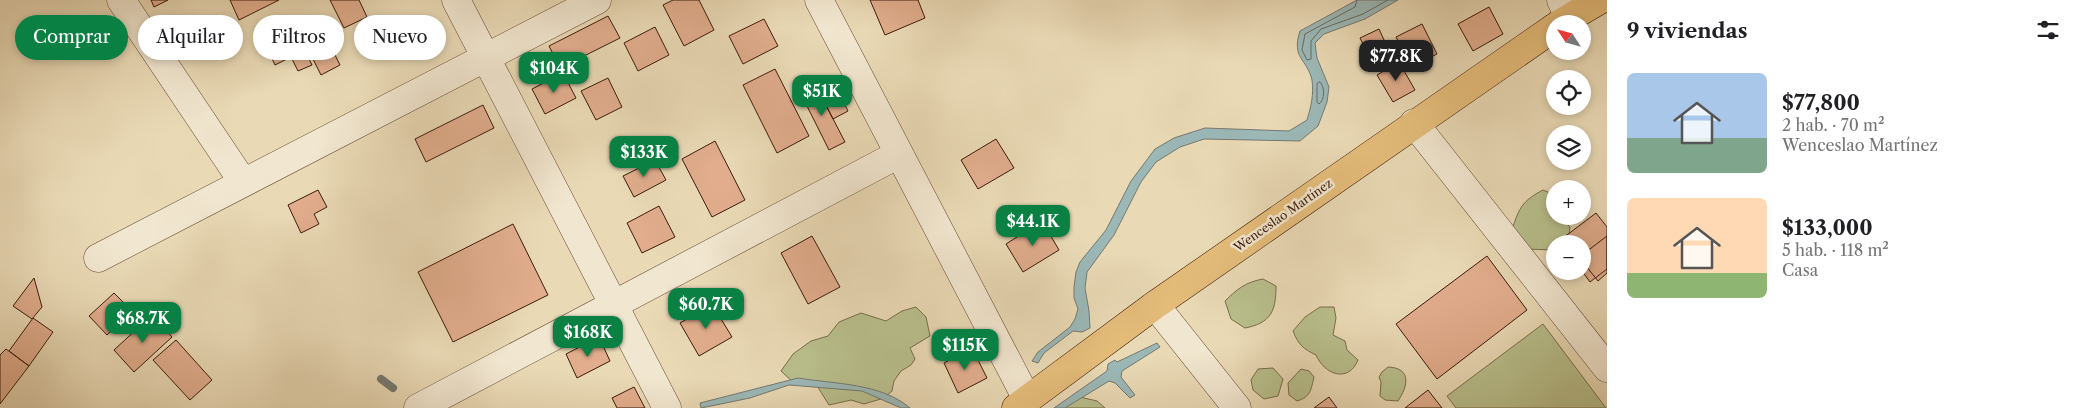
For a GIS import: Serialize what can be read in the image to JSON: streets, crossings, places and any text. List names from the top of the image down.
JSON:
{
  "streets": {
    "main road": ["Wenceslao Martínez"]
  },
  "north": "top left",
  "page": {
    "heading": "9 viviendas",
    "map_buttons": ["+", "−"],
    "chip": [
      "Comprar",
      "Alquilar",
      "Filtros",
      "Nuevo"
    ],
    "price": [
      "$77.8K",
      "$104K",
      "$51K",
      "$133K",
      "$44.1K",
      "$60.7K",
      "$68.7K",
      "$168K",
      "$115K"
    ],
    "list": [
      {
        "name": "$77,800",
        "note": "2 hab. · 70 m² · Wenceslao Martínez"
      },
      {
        "name": "$133,000",
        "note": "5 hab. · 118 m² · Casa"
      }
    ]
  }
}
